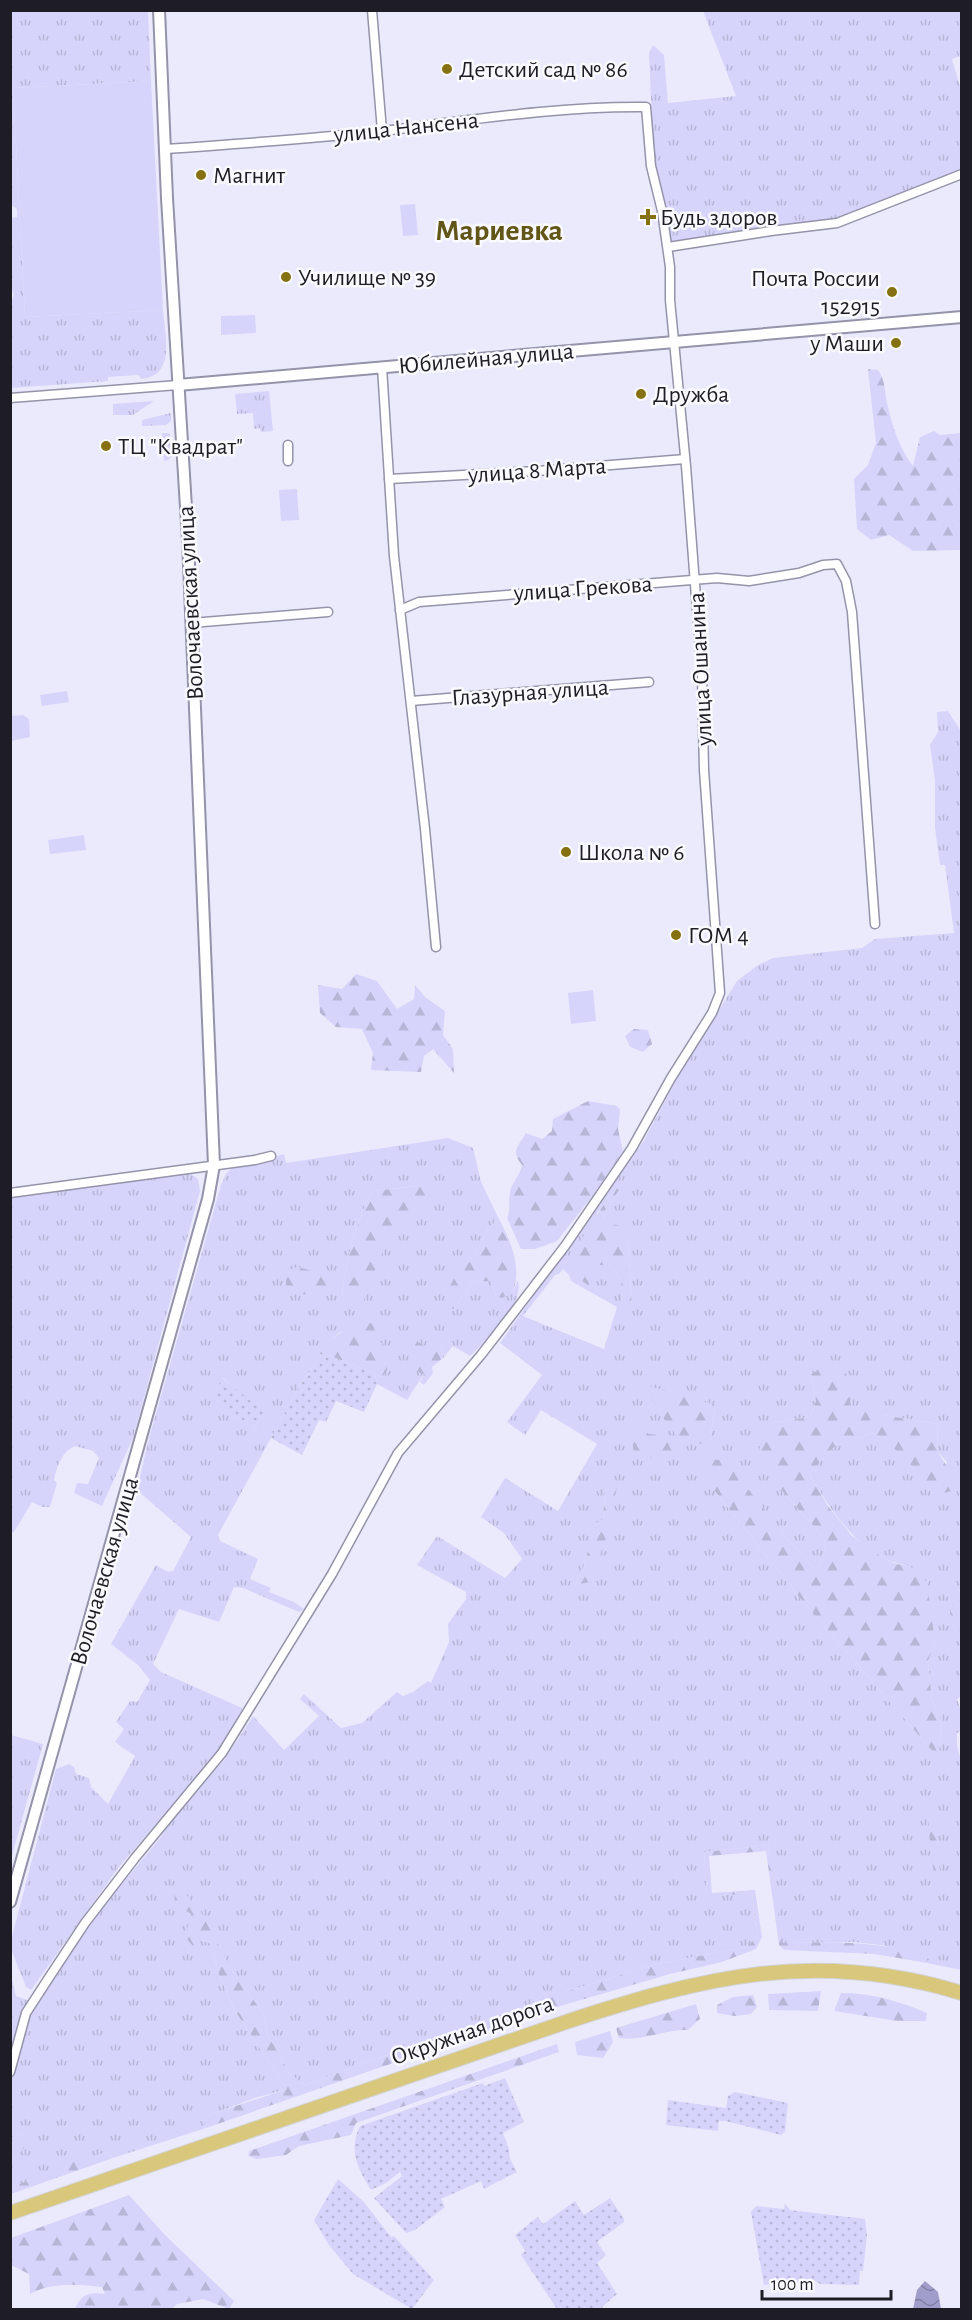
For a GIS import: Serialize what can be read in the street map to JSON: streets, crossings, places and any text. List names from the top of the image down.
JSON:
{
  "streets": {
    "main road": ["Окружная дорога"],
    "street": [
      "улица Нансена",
      "Юбилейная улица",
      "улица 8 Марта",
      "улица Грекова",
      "Волочаевская улица",
      "улица Ошанина",
      "Глазурная улица"
    ]
  },
  "crossings": [
    ["улица Нансена", "Волочаевская улица"],
    ["улица Нансена", "улица Ошанина"],
    ["Юбилейная улица", "Волочаевская улица"],
    ["Юбилейная улица", "улица Ошанина"],
    ["улица 8 Марта", "улица Ошанина"],
    ["улица Грекова", "улица Ошанина"]
  ],
  "districts": ["Мариевка"],
  "places": {
    "other": [
      "Детский сад № 86",
      "Магнит",
      "Училище № 39",
      "Почта России 152915",
      "у Маши",
      "Дружба",
      "ТЦ \"Квадрат\"",
      "Школа № 6",
      "ГОМ 4"
    ],
    "health": ["Будь здоров"]
  },
  "scale_bar": "100 m"
}
